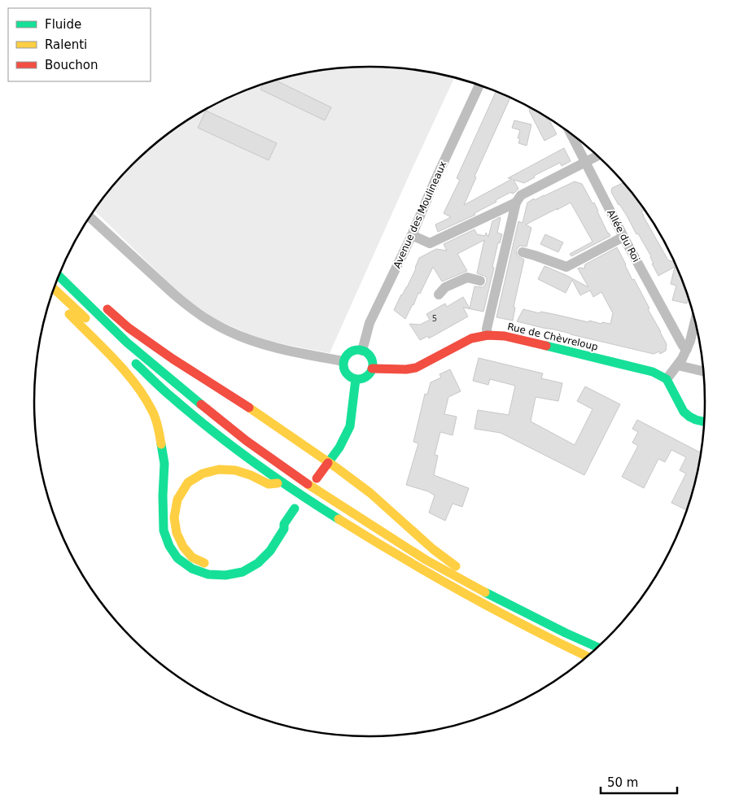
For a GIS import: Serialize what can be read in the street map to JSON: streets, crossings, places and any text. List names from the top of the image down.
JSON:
{
  "streets": {
    "main road": ["Rue de Chèvreloup"],
    "street": ["Avenue des Moulineaux", "Allée du Roi"]
  },
  "crossings": [
    ["Avenue des Moulineaux", "Rue de Chèvreloup"]
  ],
  "house_numbers": ["5"],
  "legend": ["Fluide", "Ralenti", "Bouchon"],
  "scale_bar": "50 m"
}
